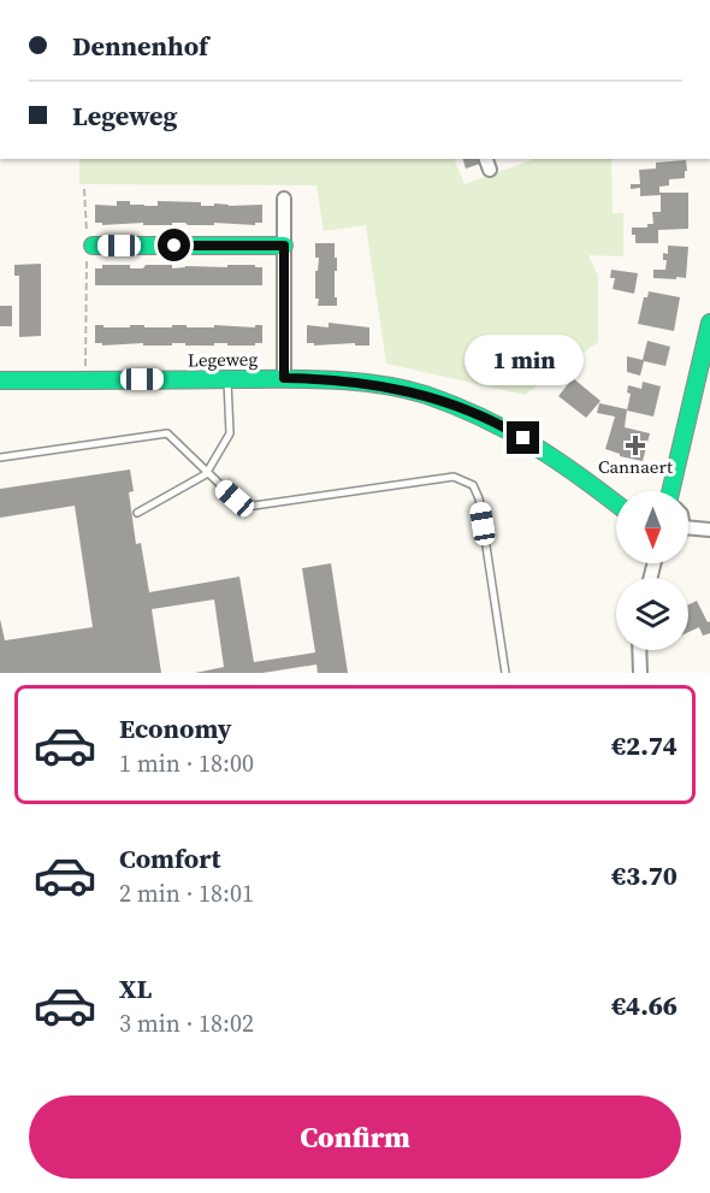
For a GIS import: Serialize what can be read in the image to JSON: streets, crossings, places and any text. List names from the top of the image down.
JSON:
{
  "streets": {
    "street": ["Legeweg"]
  },
  "places": {
    "health": ["Cannaert"]
  },
  "north": "bottom",
  "page": {
    "banner": ["Dennenhof", "Legeweg"],
    "bubble": "1 min",
    "list": [
      {
        "name": "Economy",
        "note": "1 min · 18:00",
        "value": "€2.74"
      },
      {
        "name": "Comfort",
        "note": "2 min · 18:01",
        "value": "€3.70"
      },
      {
        "name": "XL",
        "note": "3 min · 18:02",
        "value": "€4.66"
      }
    ],
    "buttons": "Confirm"
  }
}
